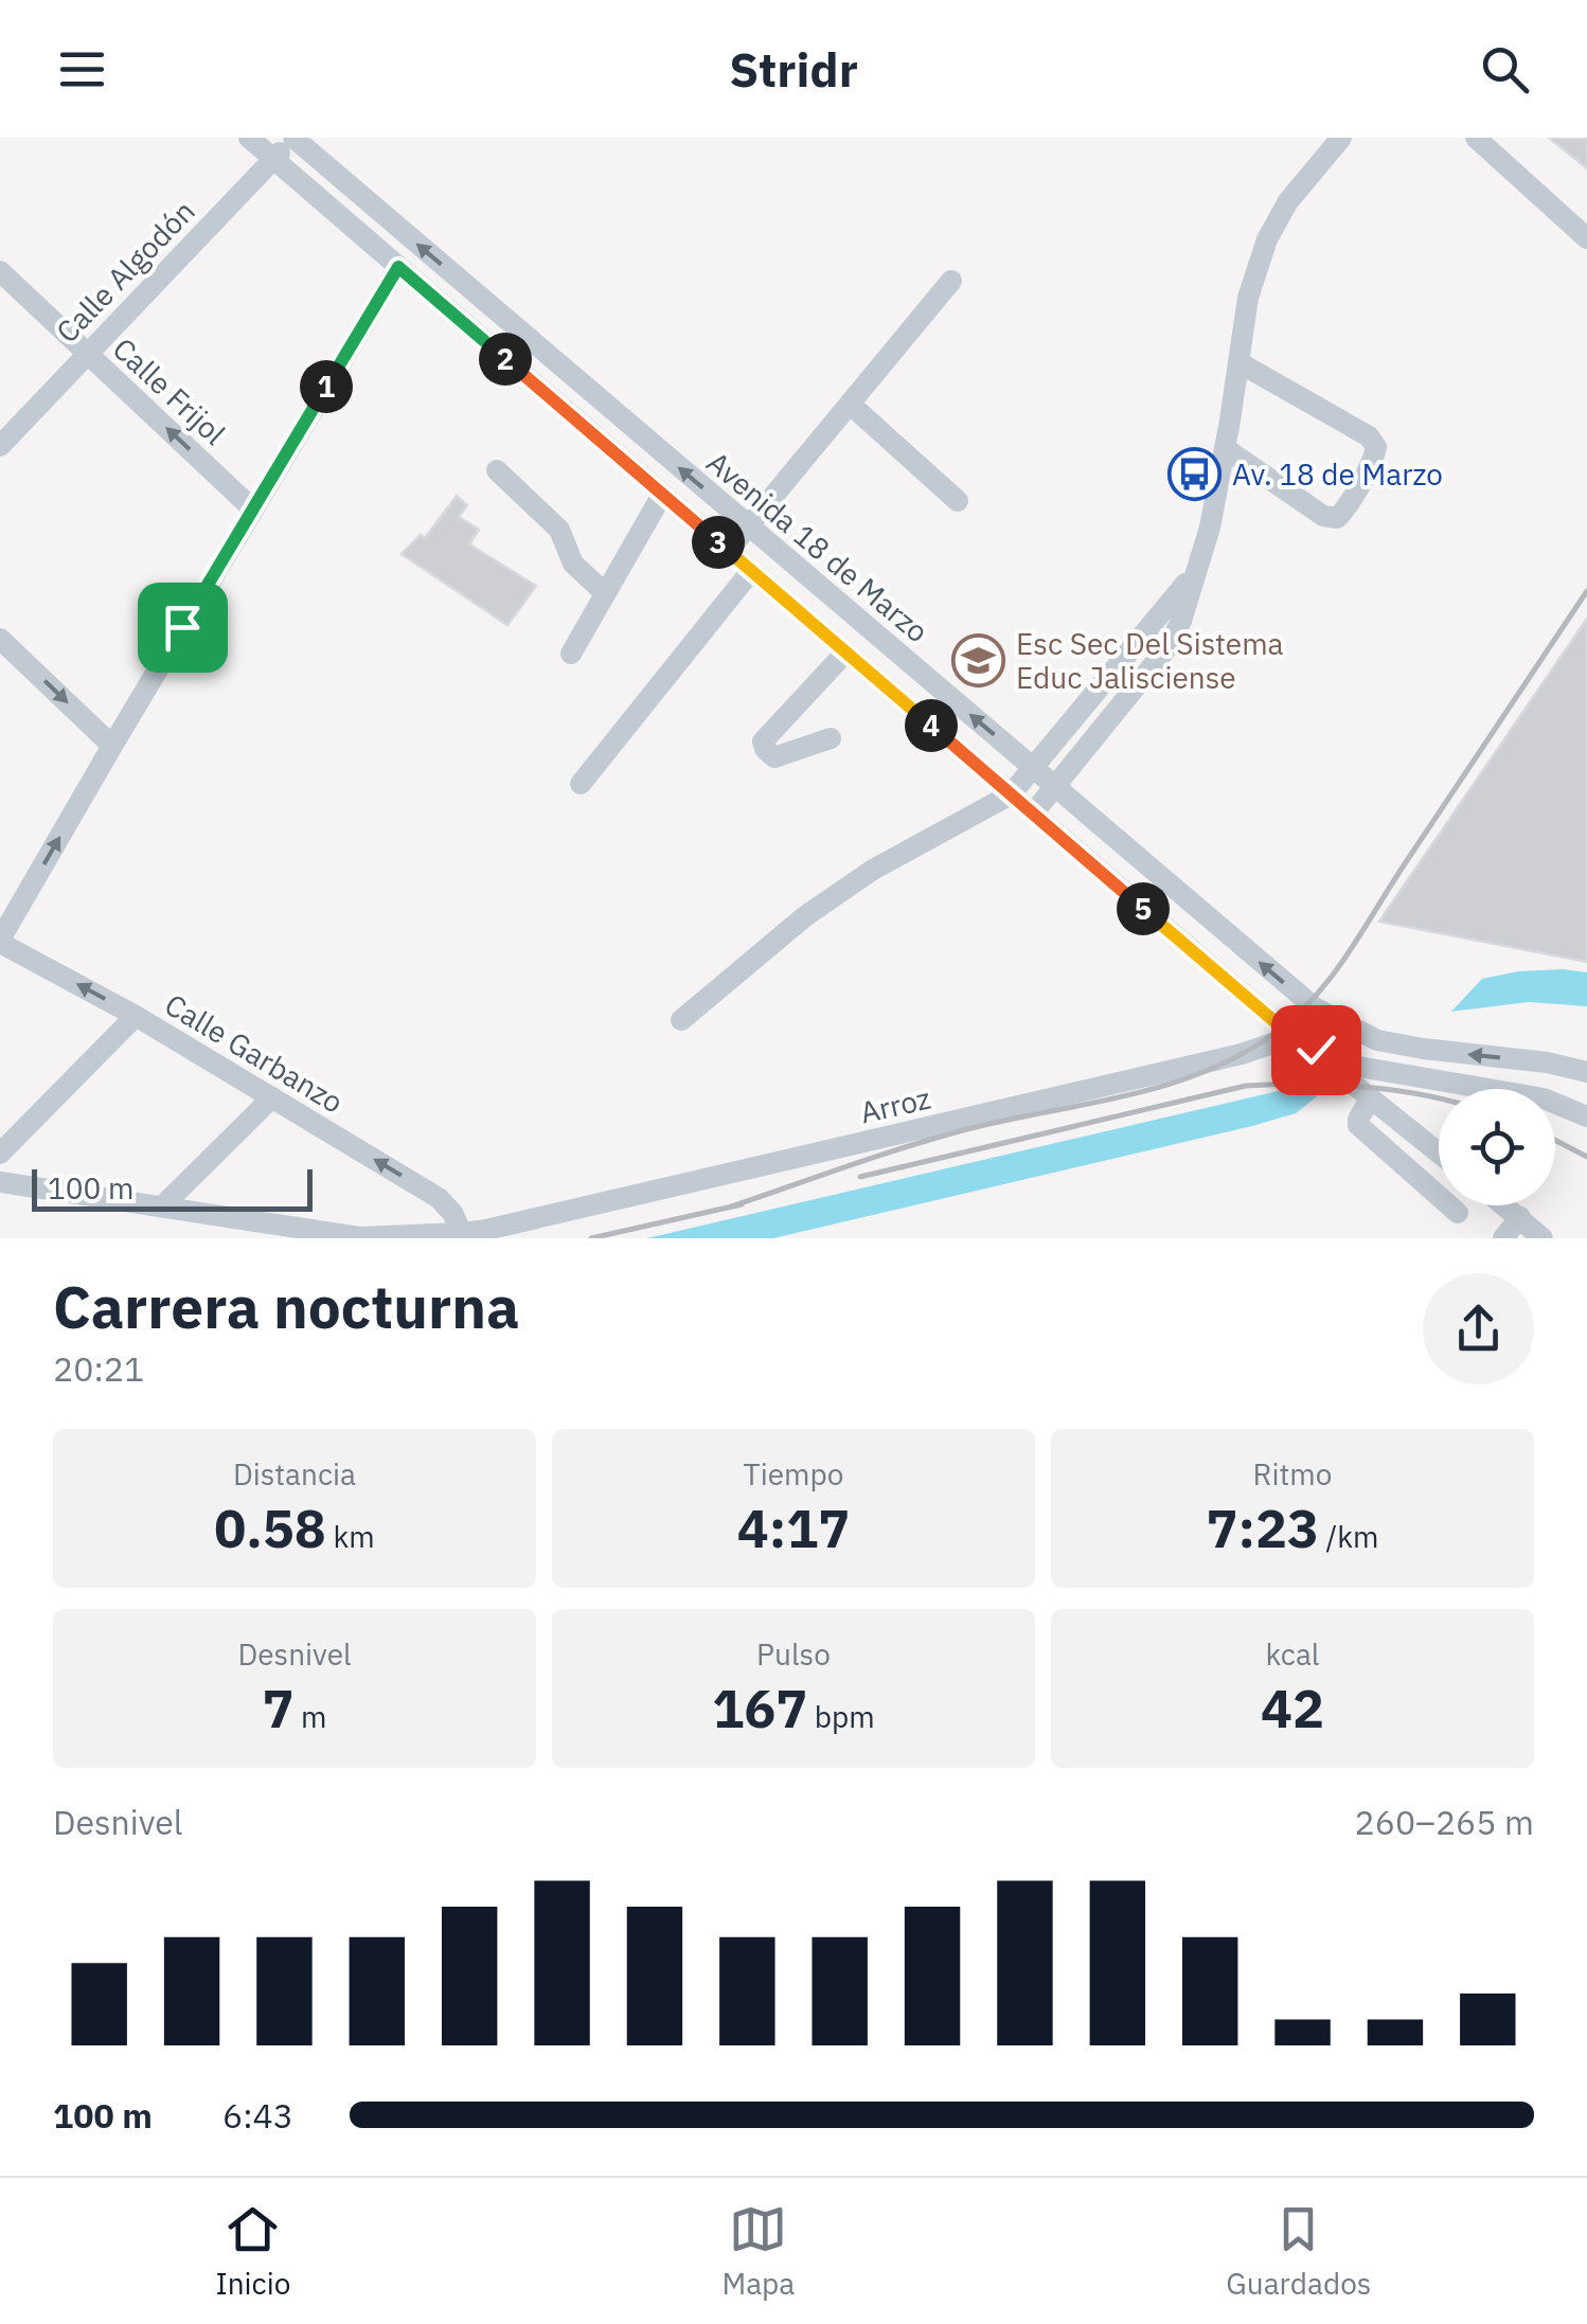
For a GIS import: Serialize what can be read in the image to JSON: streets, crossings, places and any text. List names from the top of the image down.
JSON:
{
  "streets": {
    "street": [
      "Calle Algodón",
      "Calle Frijol",
      "Avenida 18 de Marzo",
      "Calle Garbanzo",
      "Arroz"
    ]
  },
  "crossings": [
    ["Calle Algodón", "Calle Frijol"],
    ["Calle Algodón", "Avenida 18 de Marzo"],
    ["Avenida 18 de Marzo", "Arroz"],
    ["Calle Garbanzo", "Arroz"]
  ],
  "one_way": ["Calle Frijol", "Calle Garbanzo"],
  "places": {
    "bus stop": ["Av. 18 de Marzo"],
    "school or university": ["Esc Sec Del Sistema Educ Jalisciense"]
  },
  "scale_bar": "100 m",
  "page": {
    "header": "Stridr",
    "pins": [
      "2",
      "1",
      "3",
      "4",
      "5"
    ],
    "scale": "100 m",
    "heading": ["Carrera nocturna", "20:21"],
    "stats": [
      ["Distancia", "0.58 km"],
      ["Tiempo", "4:17"],
      ["Ritmo", "7:23 /km"],
      ["Desnivel", "7 m"],
      ["Pulso", "167 bpm"],
      ["kcal", "42"]
    ],
    "chart": ["Desnivel", "260–265 m"],
    "list": [
      {
        "name": "100 m",
        "note": "6:43"
      }
    ],
    "tabs": ["Inicio", "Mapa", "Guardados"]
  }
}
